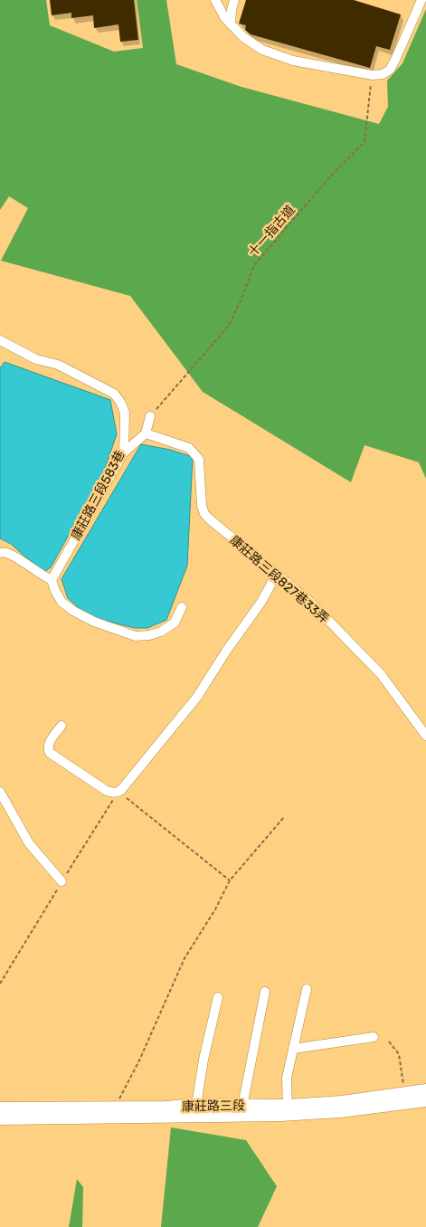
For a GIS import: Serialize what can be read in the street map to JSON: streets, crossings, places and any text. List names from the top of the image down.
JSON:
{
  "streets": {
    "main road": ["康莊路三段"],
    "lane": ["康莊路三段583巷", "康莊路三段827巷33弄"],
    "path": ["十一指古道"]
  }
}
